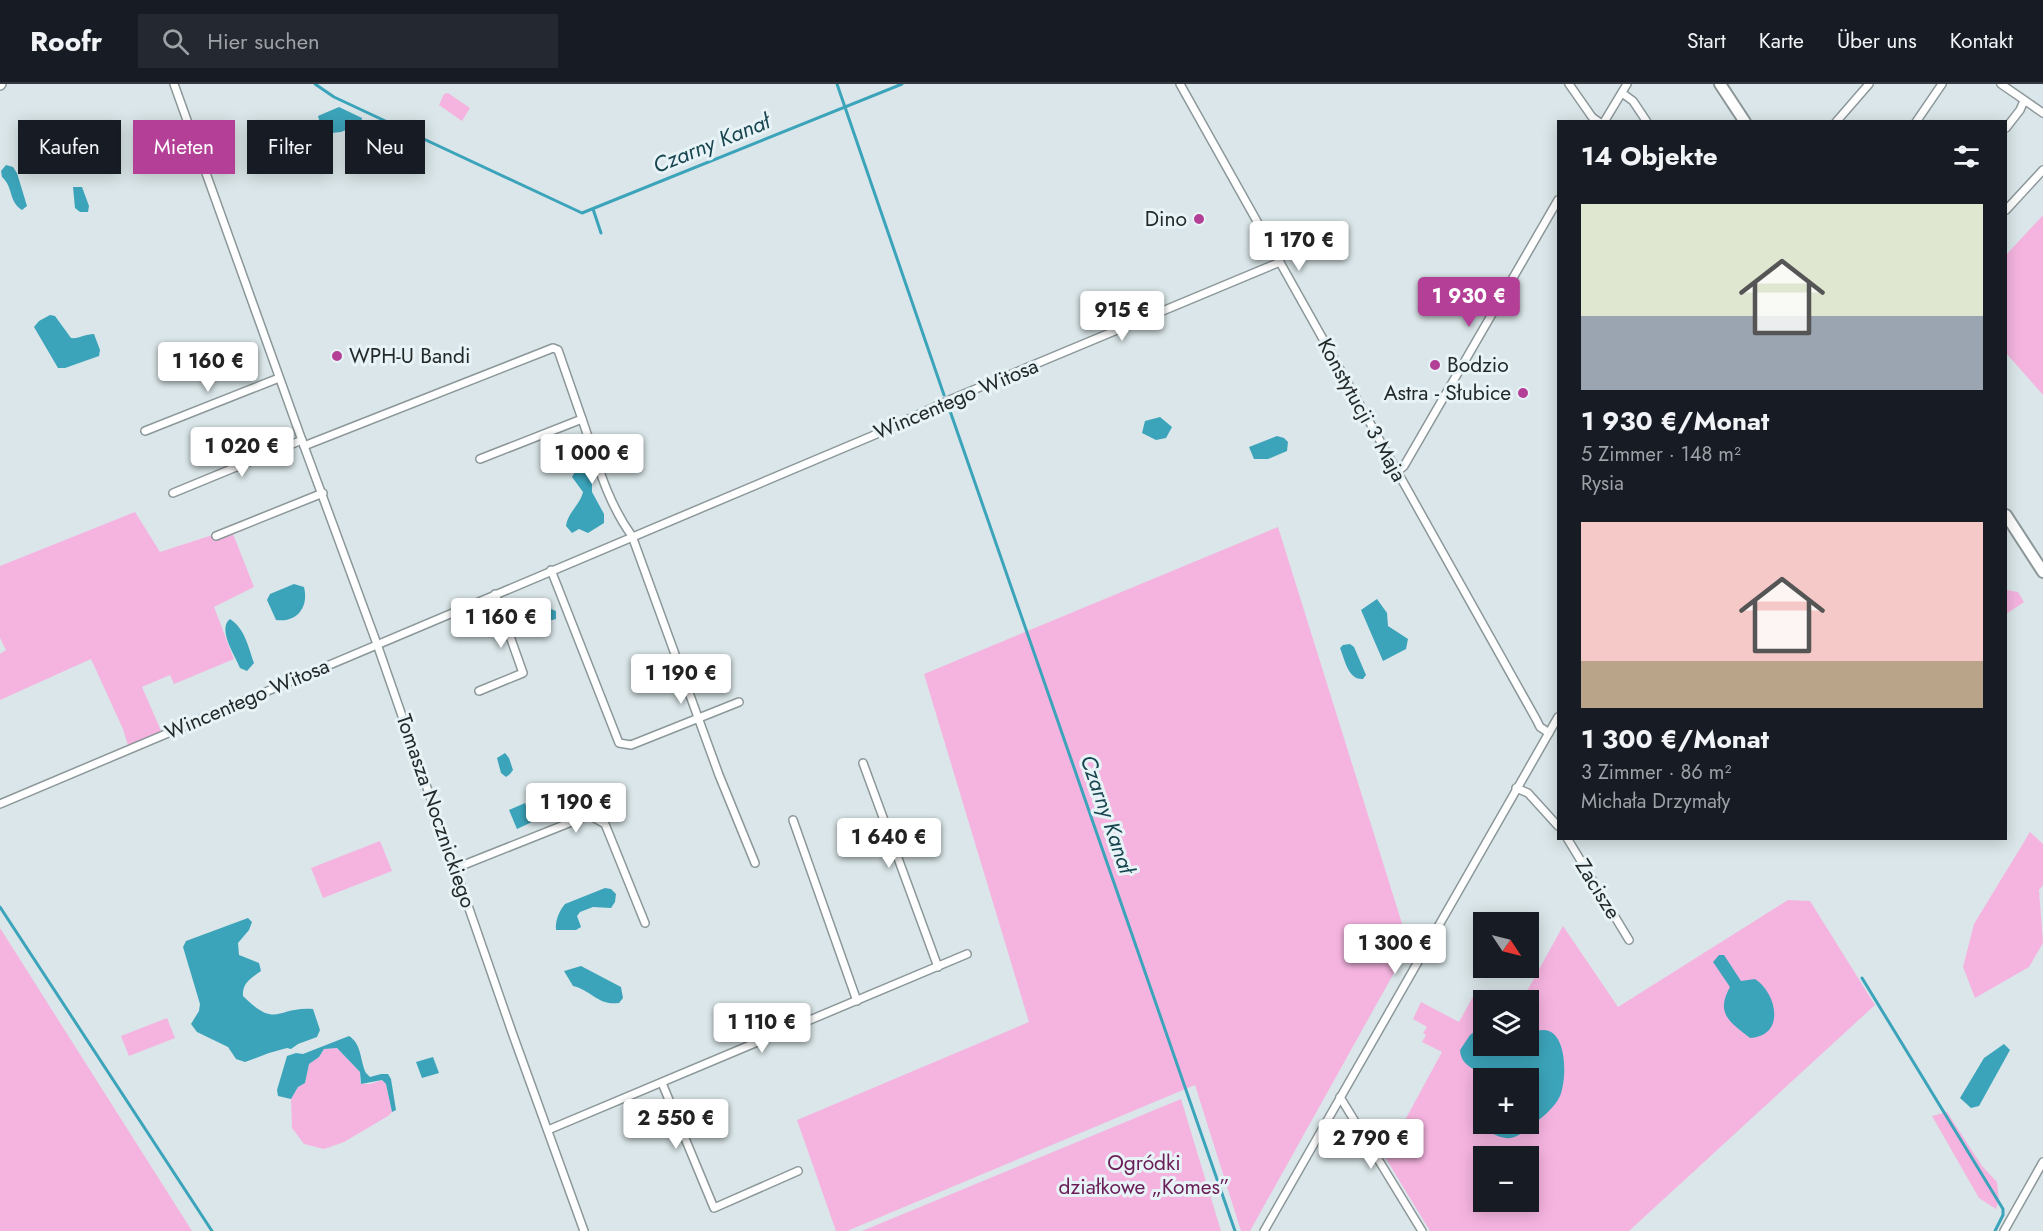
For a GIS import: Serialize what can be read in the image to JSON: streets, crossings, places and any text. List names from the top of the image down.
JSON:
{
  "streets": {
    "street": [
      "Wincentego Witosa",
      "Konstytucji 3 Maja",
      "Tomasza Nocznickiego",
      "Zacisze"
    ]
  },
  "crossings": [
    ["Wincentego Witosa", "Konstytucji 3 Maja"],
    ["Wincentego Witosa", "Tomasza Nocznickiego"]
  ],
  "water": ["Czarny Kanał"],
  "parks": ["Ogródki działkowe „Komes”"],
  "places": [
    "Dino",
    "WPH-U Bandi",
    "Bodzio",
    "Astra - Słubice"
  ],
  "north": "bottom right",
  "page": {
    "header": "Roofr",
    "search": "Hier suchen",
    "nav": [
      "Start",
      "Karte",
      "Über uns",
      "Kontakt"
    ],
    "chip": [
      "Kaufen",
      "Mieten",
      "Filter",
      "Neu"
    ],
    "heading": "14 Objekte",
    "list": [
      {
        "name": "1 930 €/Monat",
        "note": "5 Zimmer · 148 m² · Rysia"
      },
      {
        "name": "1 300 €/Monat",
        "note": "3 Zimmer · 86 m² · Michała Drzymały"
      }
    ],
    "price": [
      "1 170 €",
      "1 930 €",
      "915 €",
      "1 160 €",
      "1 020 €",
      "1 000 €",
      "1 160 €",
      "1 190 €",
      "1 190 €",
      "1 640 €",
      "1 300 €",
      "1 110 €",
      "2 550 €",
      "2 790 €"
    ],
    "map_buttons": ["+", "−"]
  }
}
